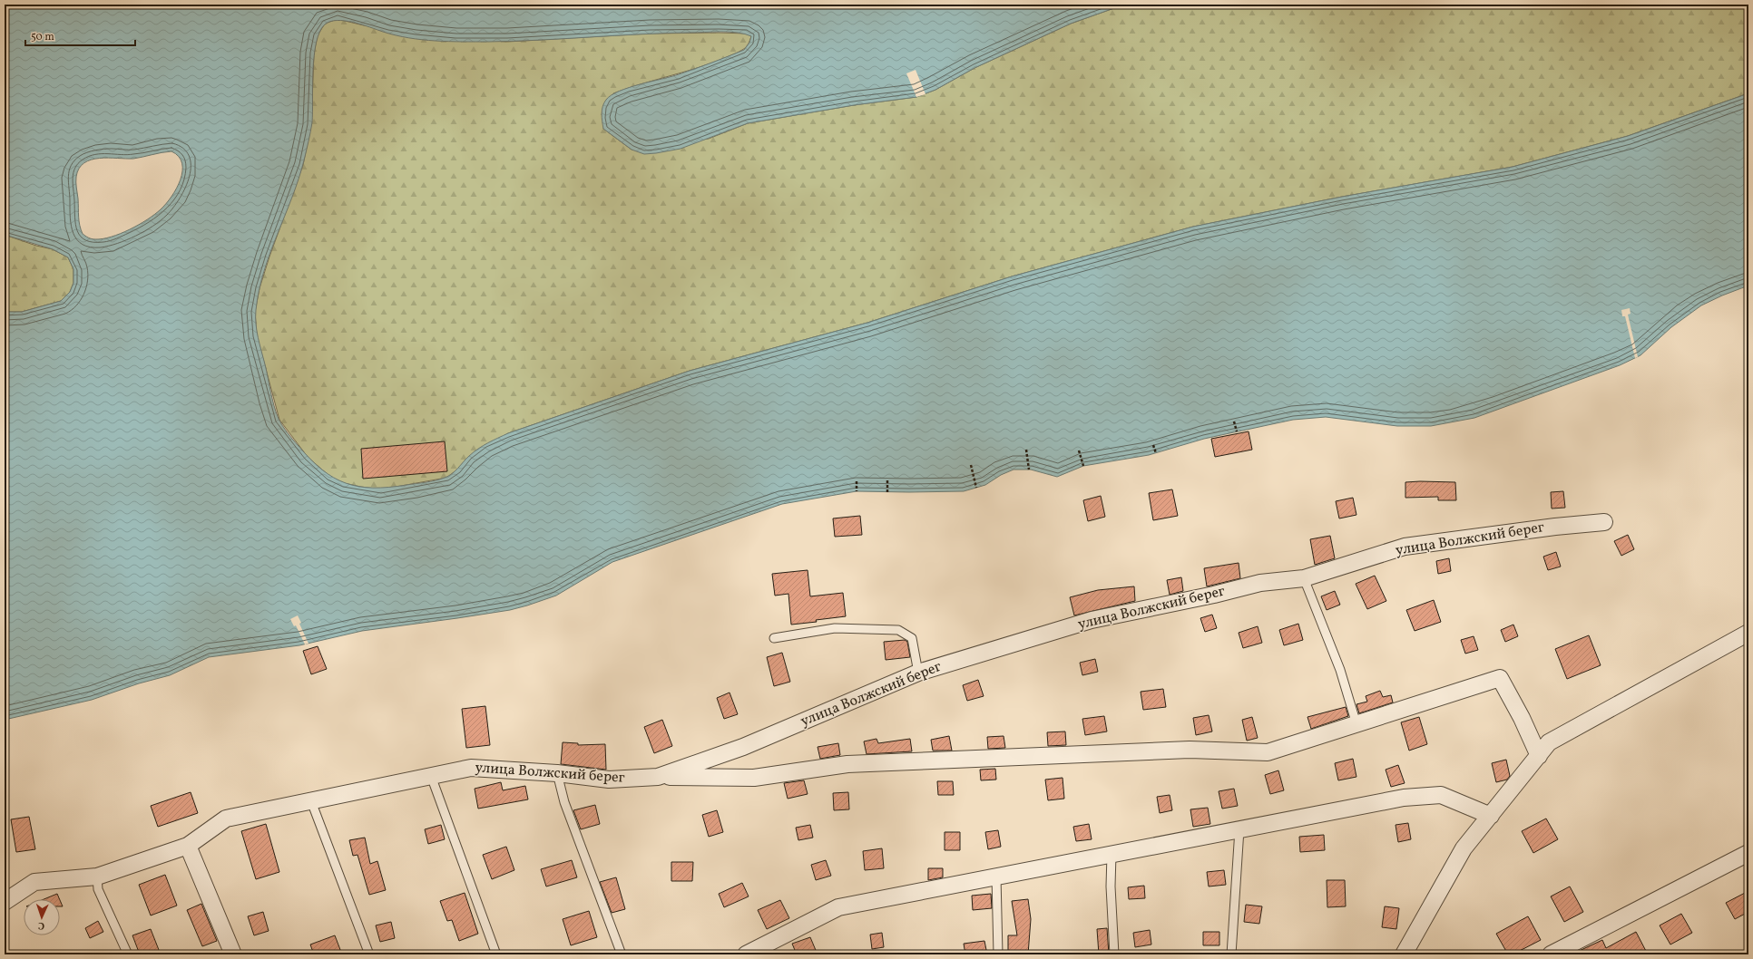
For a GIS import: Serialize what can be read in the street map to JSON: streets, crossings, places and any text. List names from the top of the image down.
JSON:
{
  "streets": {
    "street": ["улица Волжский берег"]
  },
  "scale_bar": "50 m",
  "north": "bottom"
}
